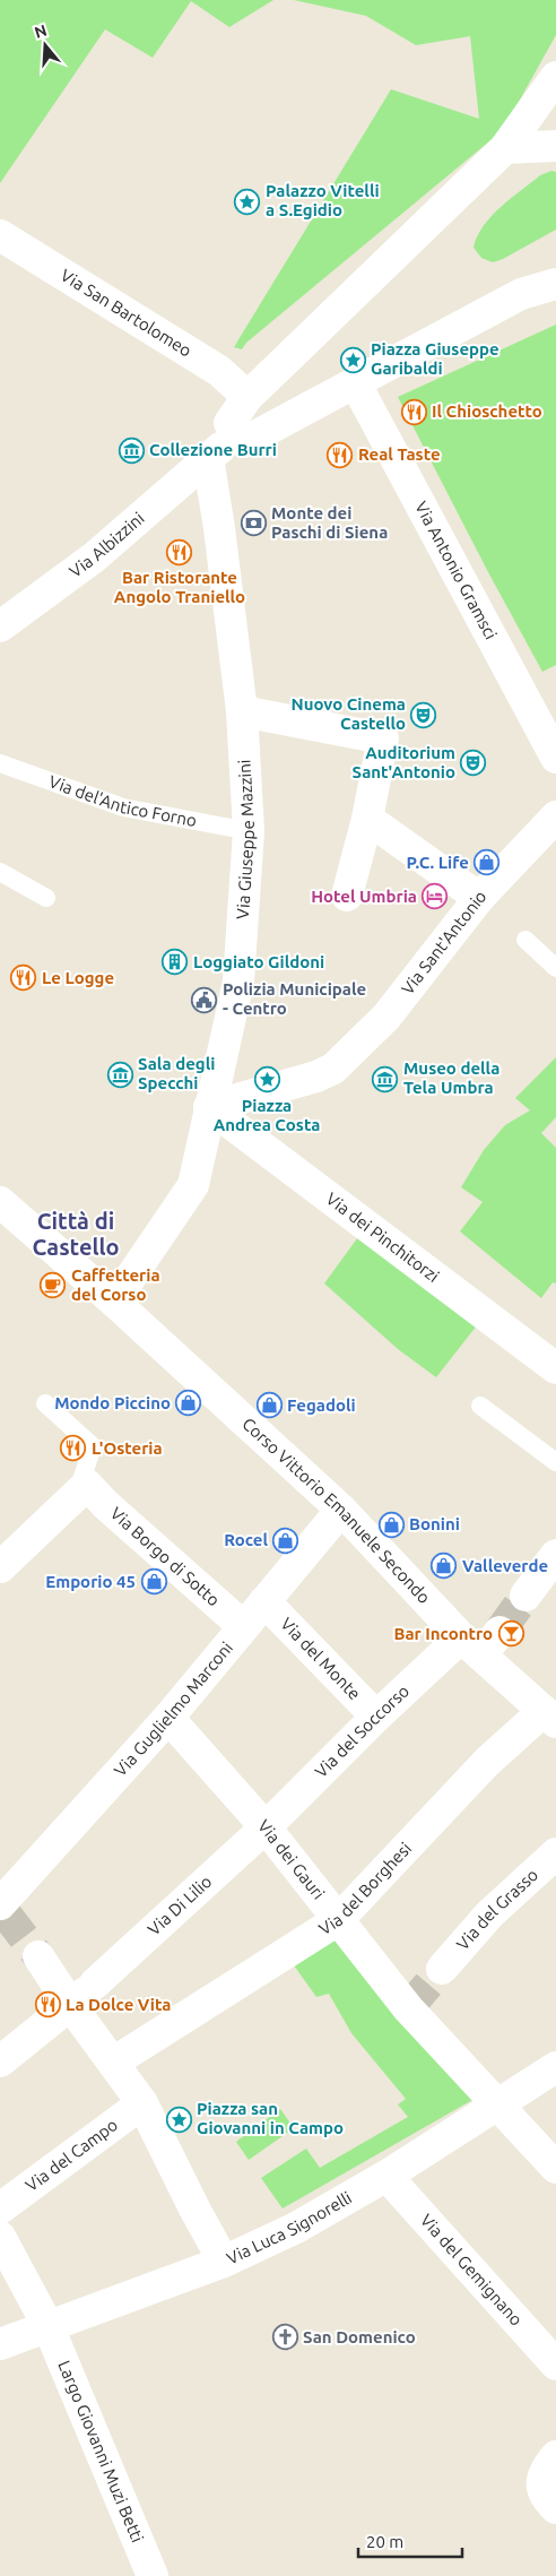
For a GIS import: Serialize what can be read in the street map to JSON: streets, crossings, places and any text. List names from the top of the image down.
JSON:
{
  "streets": {
    "street": [
      "Via San Bartolomeo",
      "Via Albizzini",
      "Via Antonio Gramsci",
      "Via Giuseppe Mazzini",
      "Via Sant'Antonio",
      "Via dei Pinchitorzi",
      "Corso Vittorio Emanuele Secondo",
      "Via Borgo di Sotto",
      "Via del Monte",
      "Via Guglielmo Marconi",
      "Via del Soccorso",
      "Via dei Gauri",
      "Via del Borghesi",
      "Via Di Lilio",
      "Via del Grasso",
      "Via del Campo",
      "Via Luca Signorelli",
      "Via del Gemignano",
      "Largo Giovanni Muzi Betti"
    ],
    "lane": ["Via del'Antico Forno"]
  },
  "crossings": [
    ["Via Albizzini", "Via Giuseppe Mazzini"],
    ["Via del'Antico Forno", "Via Giuseppe Mazzini"],
    ["Via Giuseppe Mazzini", "Via Sant'Antonio"],
    ["Via Giuseppe Mazzini", "Via dei Pinchitorzi"],
    ["Via Giuseppe Mazzini", "Corso Vittorio Emanuele Secondo"],
    ["Via Sant'Antonio", "Via dei Pinchitorzi"],
    ["Corso Vittorio Emanuele Secondo", "Via Guglielmo Marconi"],
    ["Corso Vittorio Emanuele Secondo", "Via del Soccorso"],
    ["Corso Vittorio Emanuele Secondo", "Via del Borghesi"],
    ["Via Borgo di Sotto", "Via Guglielmo Marconi"],
    ["Via del Monte", "Via Guglielmo Marconi"],
    ["Via del Monte", "Via del Soccorso"],
    ["Via Guglielmo Marconi", "Via dei Gauri"],
    ["Via del Soccorso", "Via dei Gauri"],
    ["Via del Soccorso", "Via Di Lilio"],
    ["Via dei Gauri", "Via del Borghesi"],
    ["Via dei Gauri", "Via Di Lilio"],
    ["Via dei Gauri", "Via Luca Signorelli"],
    ["Via Luca Signorelli", "Via del Gemignano"],
    ["Via Luca Signorelli", "Largo Giovanni Muzi Betti"]
  ],
  "districts": ["Città di Castello"],
  "places": {
    "place": [
      "Palazzo Vitelli a S.Egidio",
      "Piazza Giuseppe Garibaldi",
      "Piazza Andrea Costa",
      "Piazza san Giovanni in Campo"
    ],
    "restaurant": [
      "Il Chioschetto",
      "Real Taste",
      "Bar Ristorante Angolo Traniello",
      "Le Logge",
      "L'Osteria",
      "La Dolce Vita"
    ],
    "museum": ["Collezione Burri", "Sala degli Specchi", "Museo della Tela Umbra"],
    "bank": ["Monte dei Paschi di Siena"],
    "theatre": ["Nuovo Cinema Castello", "Auditorium Sant'Antonio"],
    "shop": [
      "P.C. Life",
      "Mondo Piccino",
      "Fegadoli",
      "Bonini",
      "Rocel",
      "Valleverde",
      "Emporio 45"
    ],
    "hotel": ["Hotel Umbria"],
    "building": ["Loggiato Gildoni"],
    "public building": ["Polizia Municipale - Centro"],
    "cafe": ["Caffetteria del Corso"],
    "bar": ["Bar Incontro"],
    "church": ["San Domenico"]
  },
  "scale_bar": "20 m",
  "north": "top"
}
